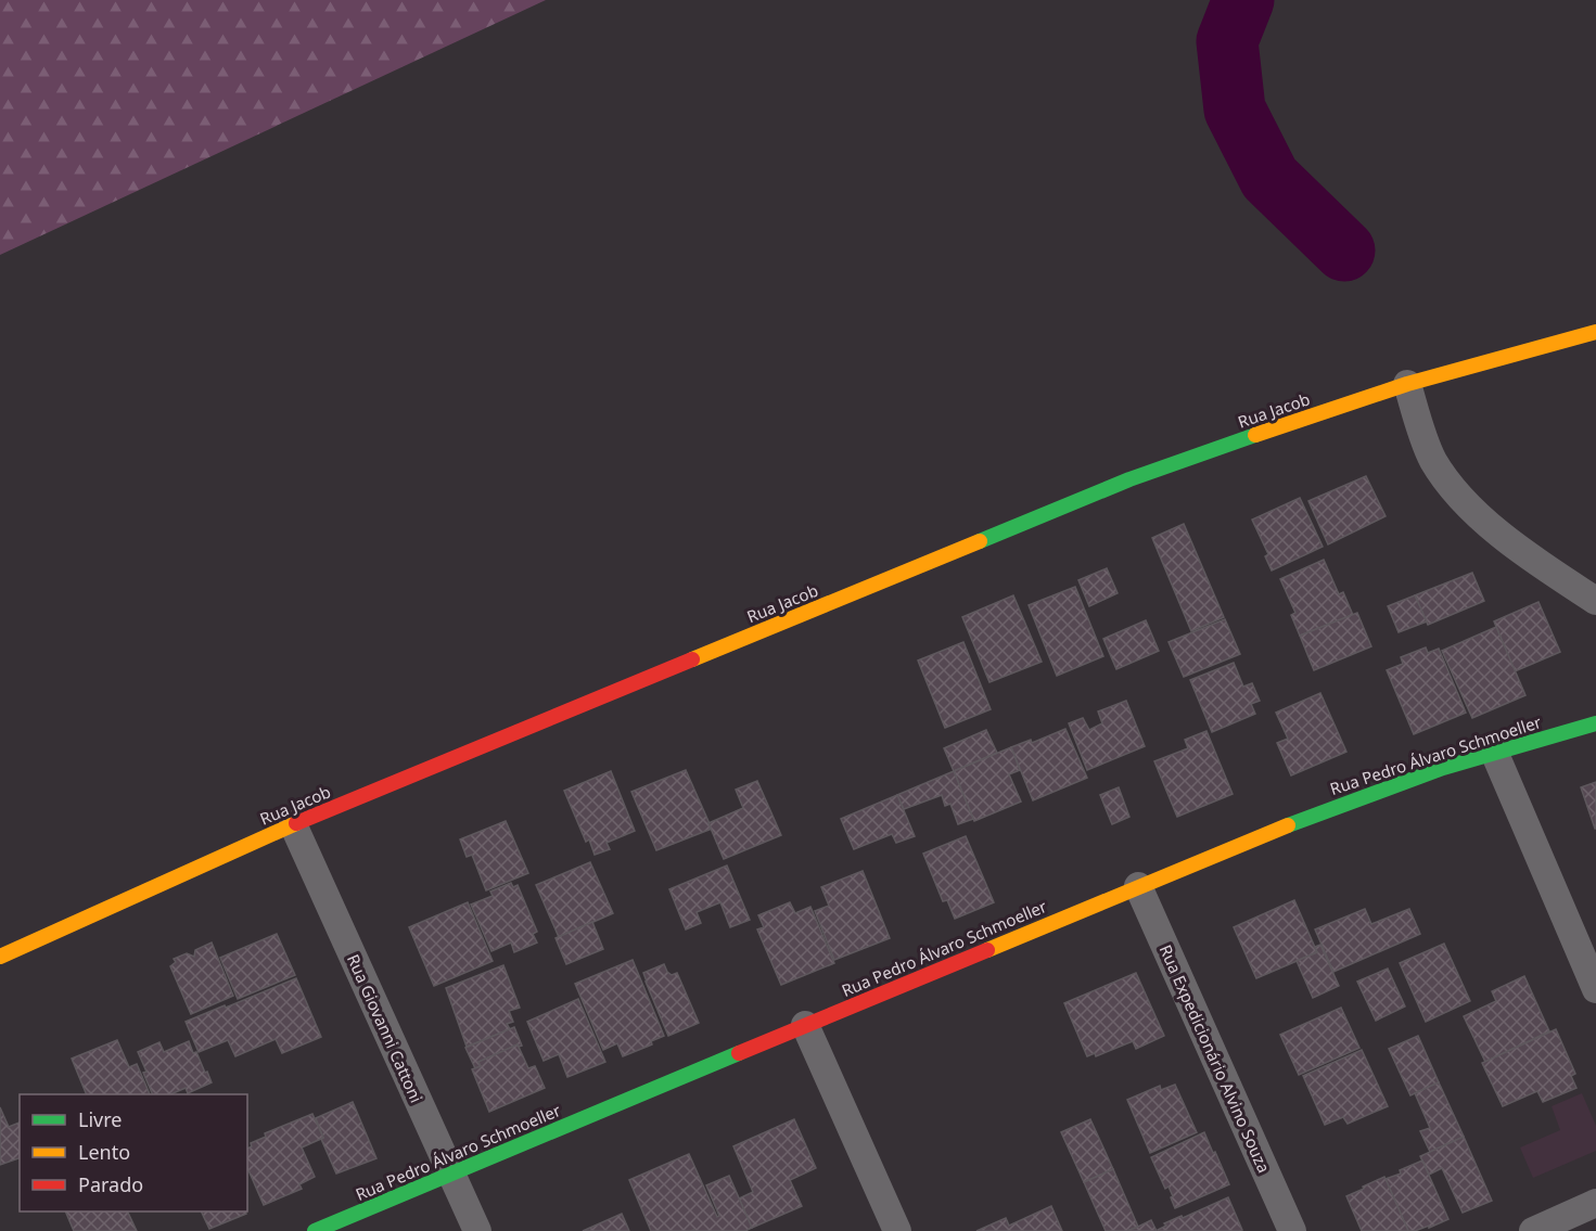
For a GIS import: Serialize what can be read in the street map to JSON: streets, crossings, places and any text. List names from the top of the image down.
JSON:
{
  "streets": {
    "street": [
      "Rua Jacob",
      "Rua Pedro Álvaro Schmoeller",
      "Rua Giovanni Cattoni",
      "Rua Expedicionário Alvino Souza"
    ]
  },
  "crossings": [
    ["Rua Jacob", "Rua Giovanni Cattoni"],
    ["Rua Pedro Álvaro Schmoeller", "Rua Giovanni Cattoni"],
    ["Rua Pedro Álvaro Schmoeller", "Rua Expedicionário Alvino Souza"]
  ],
  "legend": ["Livre", "Lento", "Parado"]
}
